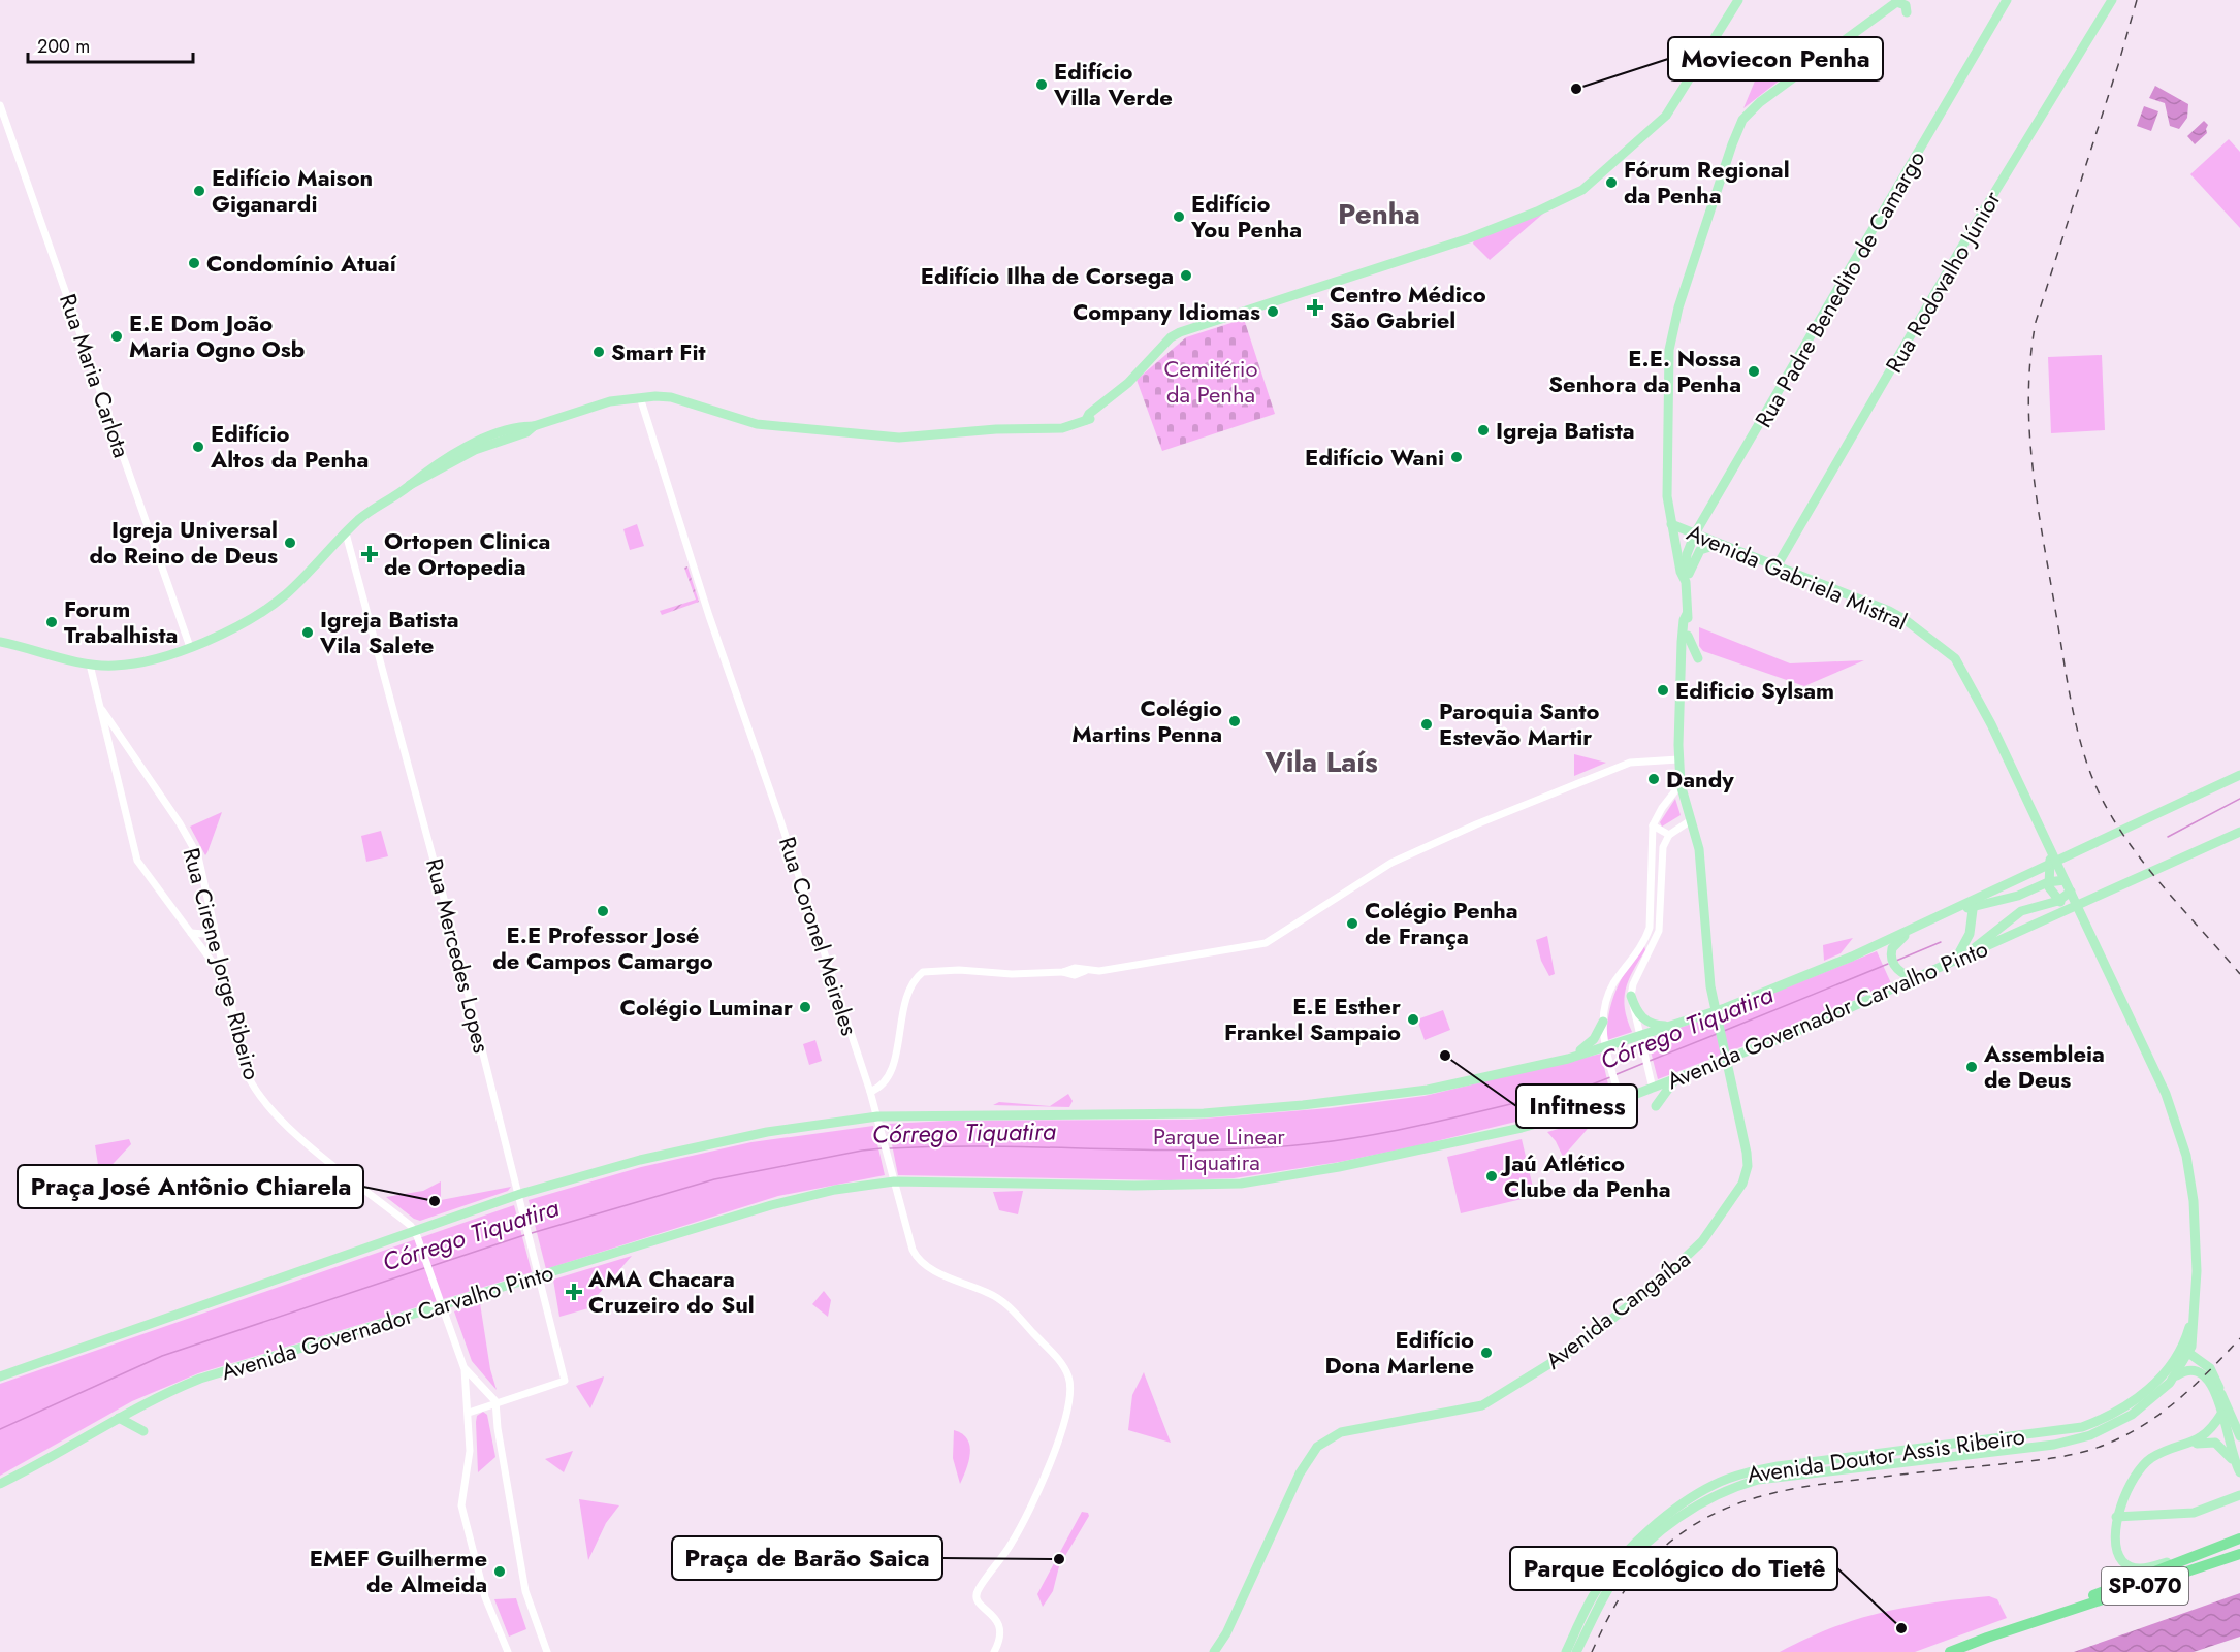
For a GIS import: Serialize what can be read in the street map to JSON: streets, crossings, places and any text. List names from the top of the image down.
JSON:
{
  "streets": {
    "highway": ["SP-070"],
    "main road": [
      "Rua Rodovalho Júnior",
      "Rua Padre Benedito de Camargo",
      "Avenida Gabriela Mistral",
      "Avenida Governador Carvalho Pinto",
      "Avenida Cangaíba",
      "Avenida Doutor Assis Ribeiro"
    ],
    "street": [
      "Rua Maria Carlota",
      "Rua Coronel Meireles",
      "Rua Mercedes Lopes",
      "Rua Cirene Jorge Ribeiro"
    ]
  },
  "crossings": [
    ["Rua Rodovalho Júnior", "Avenida Gabriela Mistral"],
    ["Rua Padre Benedito de Camargo", "Avenida Gabriela Mistral"],
    ["Rua Padre Benedito de Camargo", "Avenida Cangaíba"],
    ["Avenida Gabriela Mistral", "Avenida Cangaíba"],
    ["Avenida Gabriela Mistral", "Avenida Doutor Assis Ribeiro"],
    ["Rua Coronel Meireles", "Avenida Governador Carvalho Pinto"],
    ["Rua Mercedes Lopes", "Avenida Governador Carvalho Pinto"],
    ["Rua Cirene Jorge Ribeiro", "Avenida Governador Carvalho Pinto"]
  ],
  "districts": ["Penha", "Vila Laís"],
  "water": ["Córrego Tiquatira"],
  "parks": ["Cemitério da Penha", "Parque Linear Tiquatira"],
  "places": {
    "other": [
      "Edifício Villa Verde",
      "Moviecon Penha",
      "Fórum Regional da Penha",
      "Edifício Maison Giganardi",
      "Edifício You Penha",
      "Condomínio Atuaí",
      "Edifício Ilha de Corsega",
      "Company Idiomas",
      "E.E Dom João Maria Ogno Osb",
      "Smart Fit",
      "E.E. Nossa Senhora da Penha",
      "Igreja Batista",
      "Edifício Altos da Penha",
      "Edifício Wani",
      "Igreja Universal do Reino de Deus",
      "Forum Trabalhista",
      "Igreja Batista Vila Salete",
      "Edificio Sylsam",
      "Colégio Martins Penna",
      "Paroquia Santo Estevão Martir",
      "Dandy",
      "E.E Professor José de Campos Camargo",
      "Colégio Penha de França",
      "Colégio Luminar",
      "E.E Esther Frankel Sampaio",
      "Infitness",
      "Assembleia de Deus",
      "Jaú Atlético Clube da Penha",
      "Praça José Antônio Chiarela",
      "Edifício Dona Marlene",
      "Praça de Barão Saica",
      "EMEF Guilherme de Almeida",
      "Parque Ecológico do Tietê"
    ],
    "health": ["Centro Médico São Gabriel", "Ortopen Clinica de Ortopedia", "AMA Chacara Cruzeiro do Sul"]
  },
  "scale_bar": "200 m"
}
